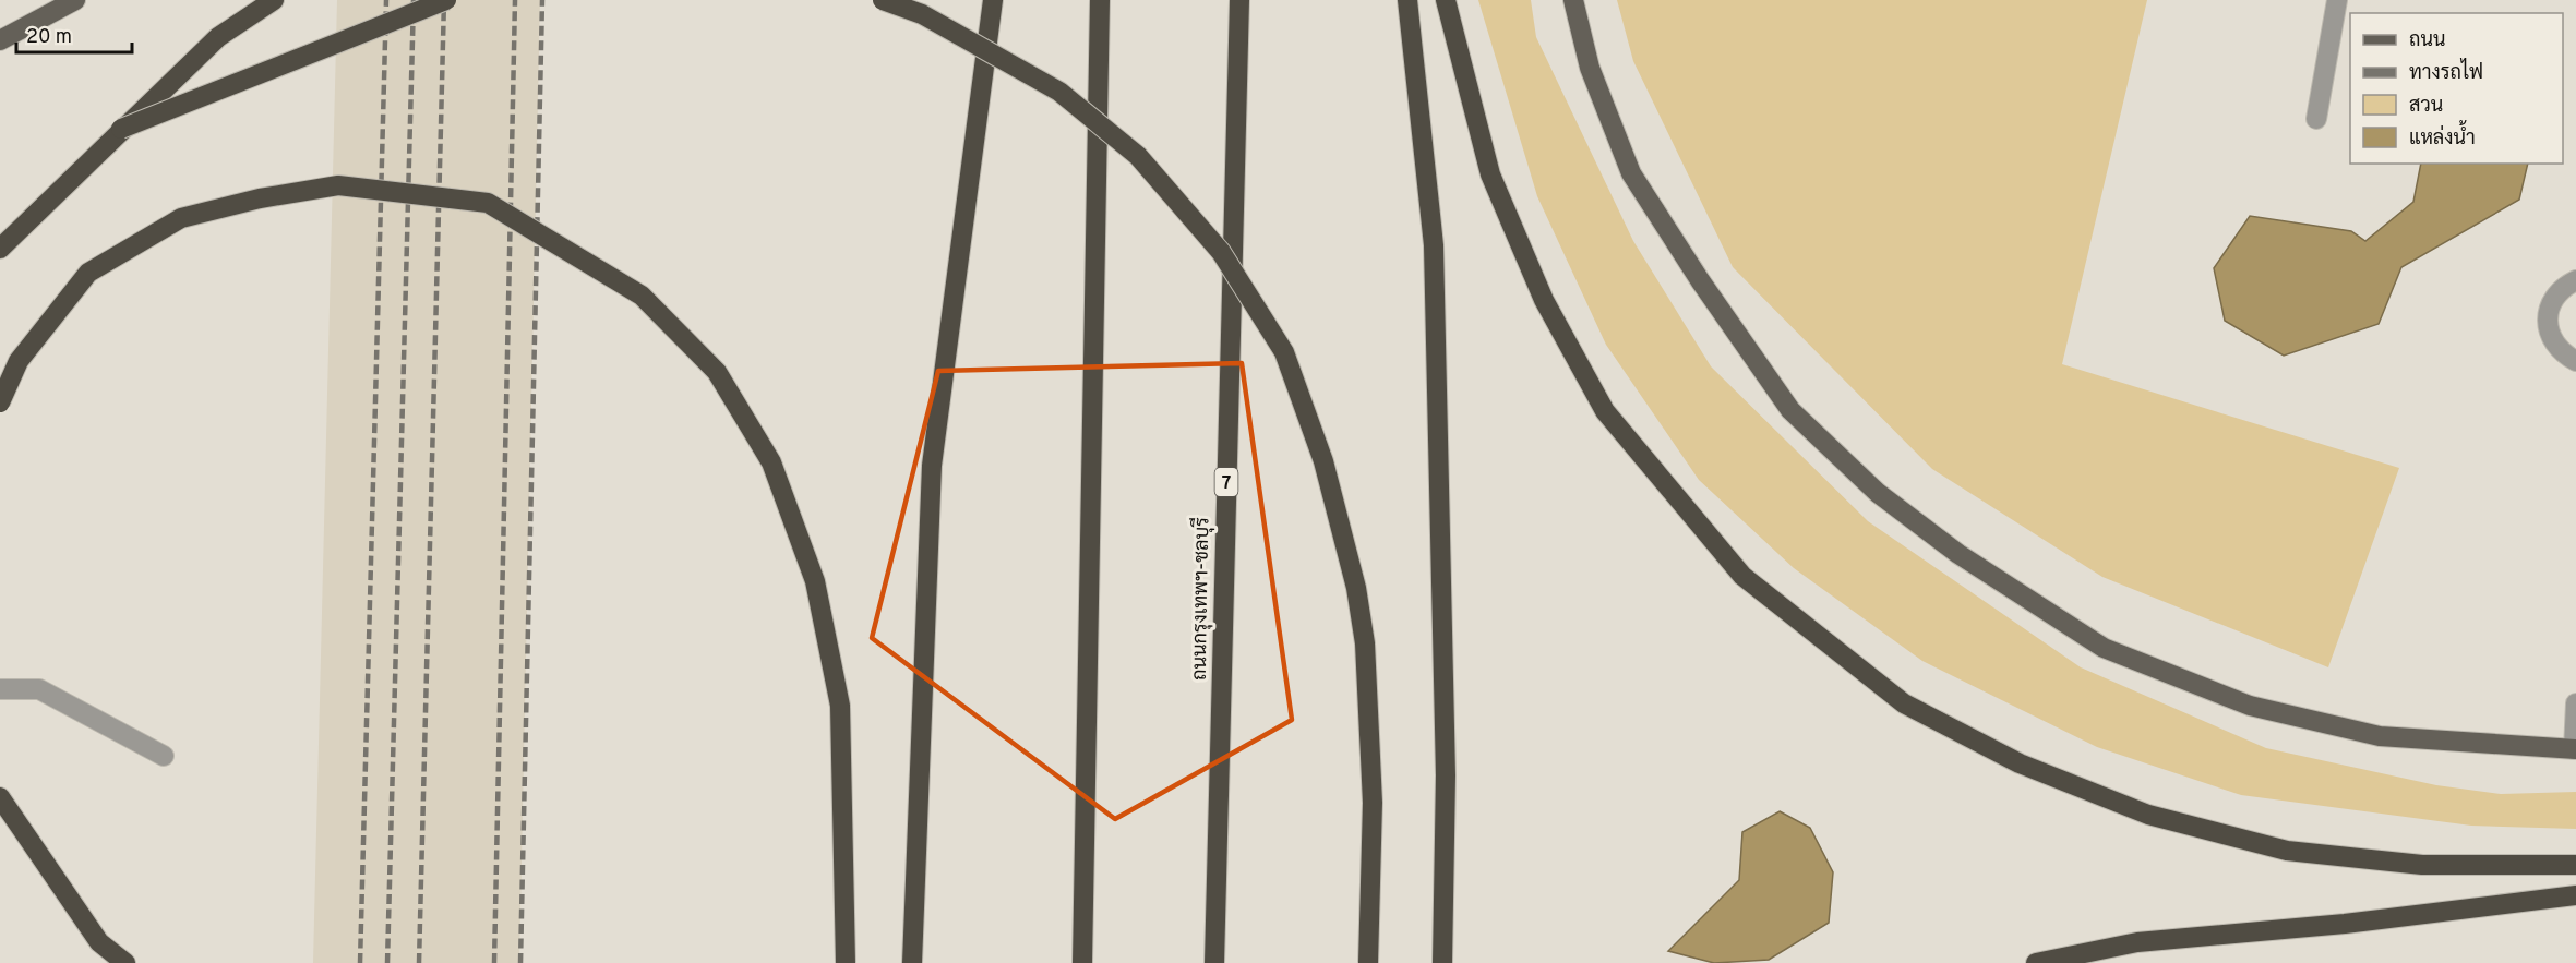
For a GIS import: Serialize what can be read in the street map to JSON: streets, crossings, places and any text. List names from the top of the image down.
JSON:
{
  "streets": {
    "highway": ["7", "ถนนกรุงเทพฯ-ชลบุรี"]
  },
  "legend": [
    "ถนน",
    "ทางรถไฟ",
    "สวน",
    "แหล่งน้ำ"
  ],
  "scale_bar": "20 m"
}
